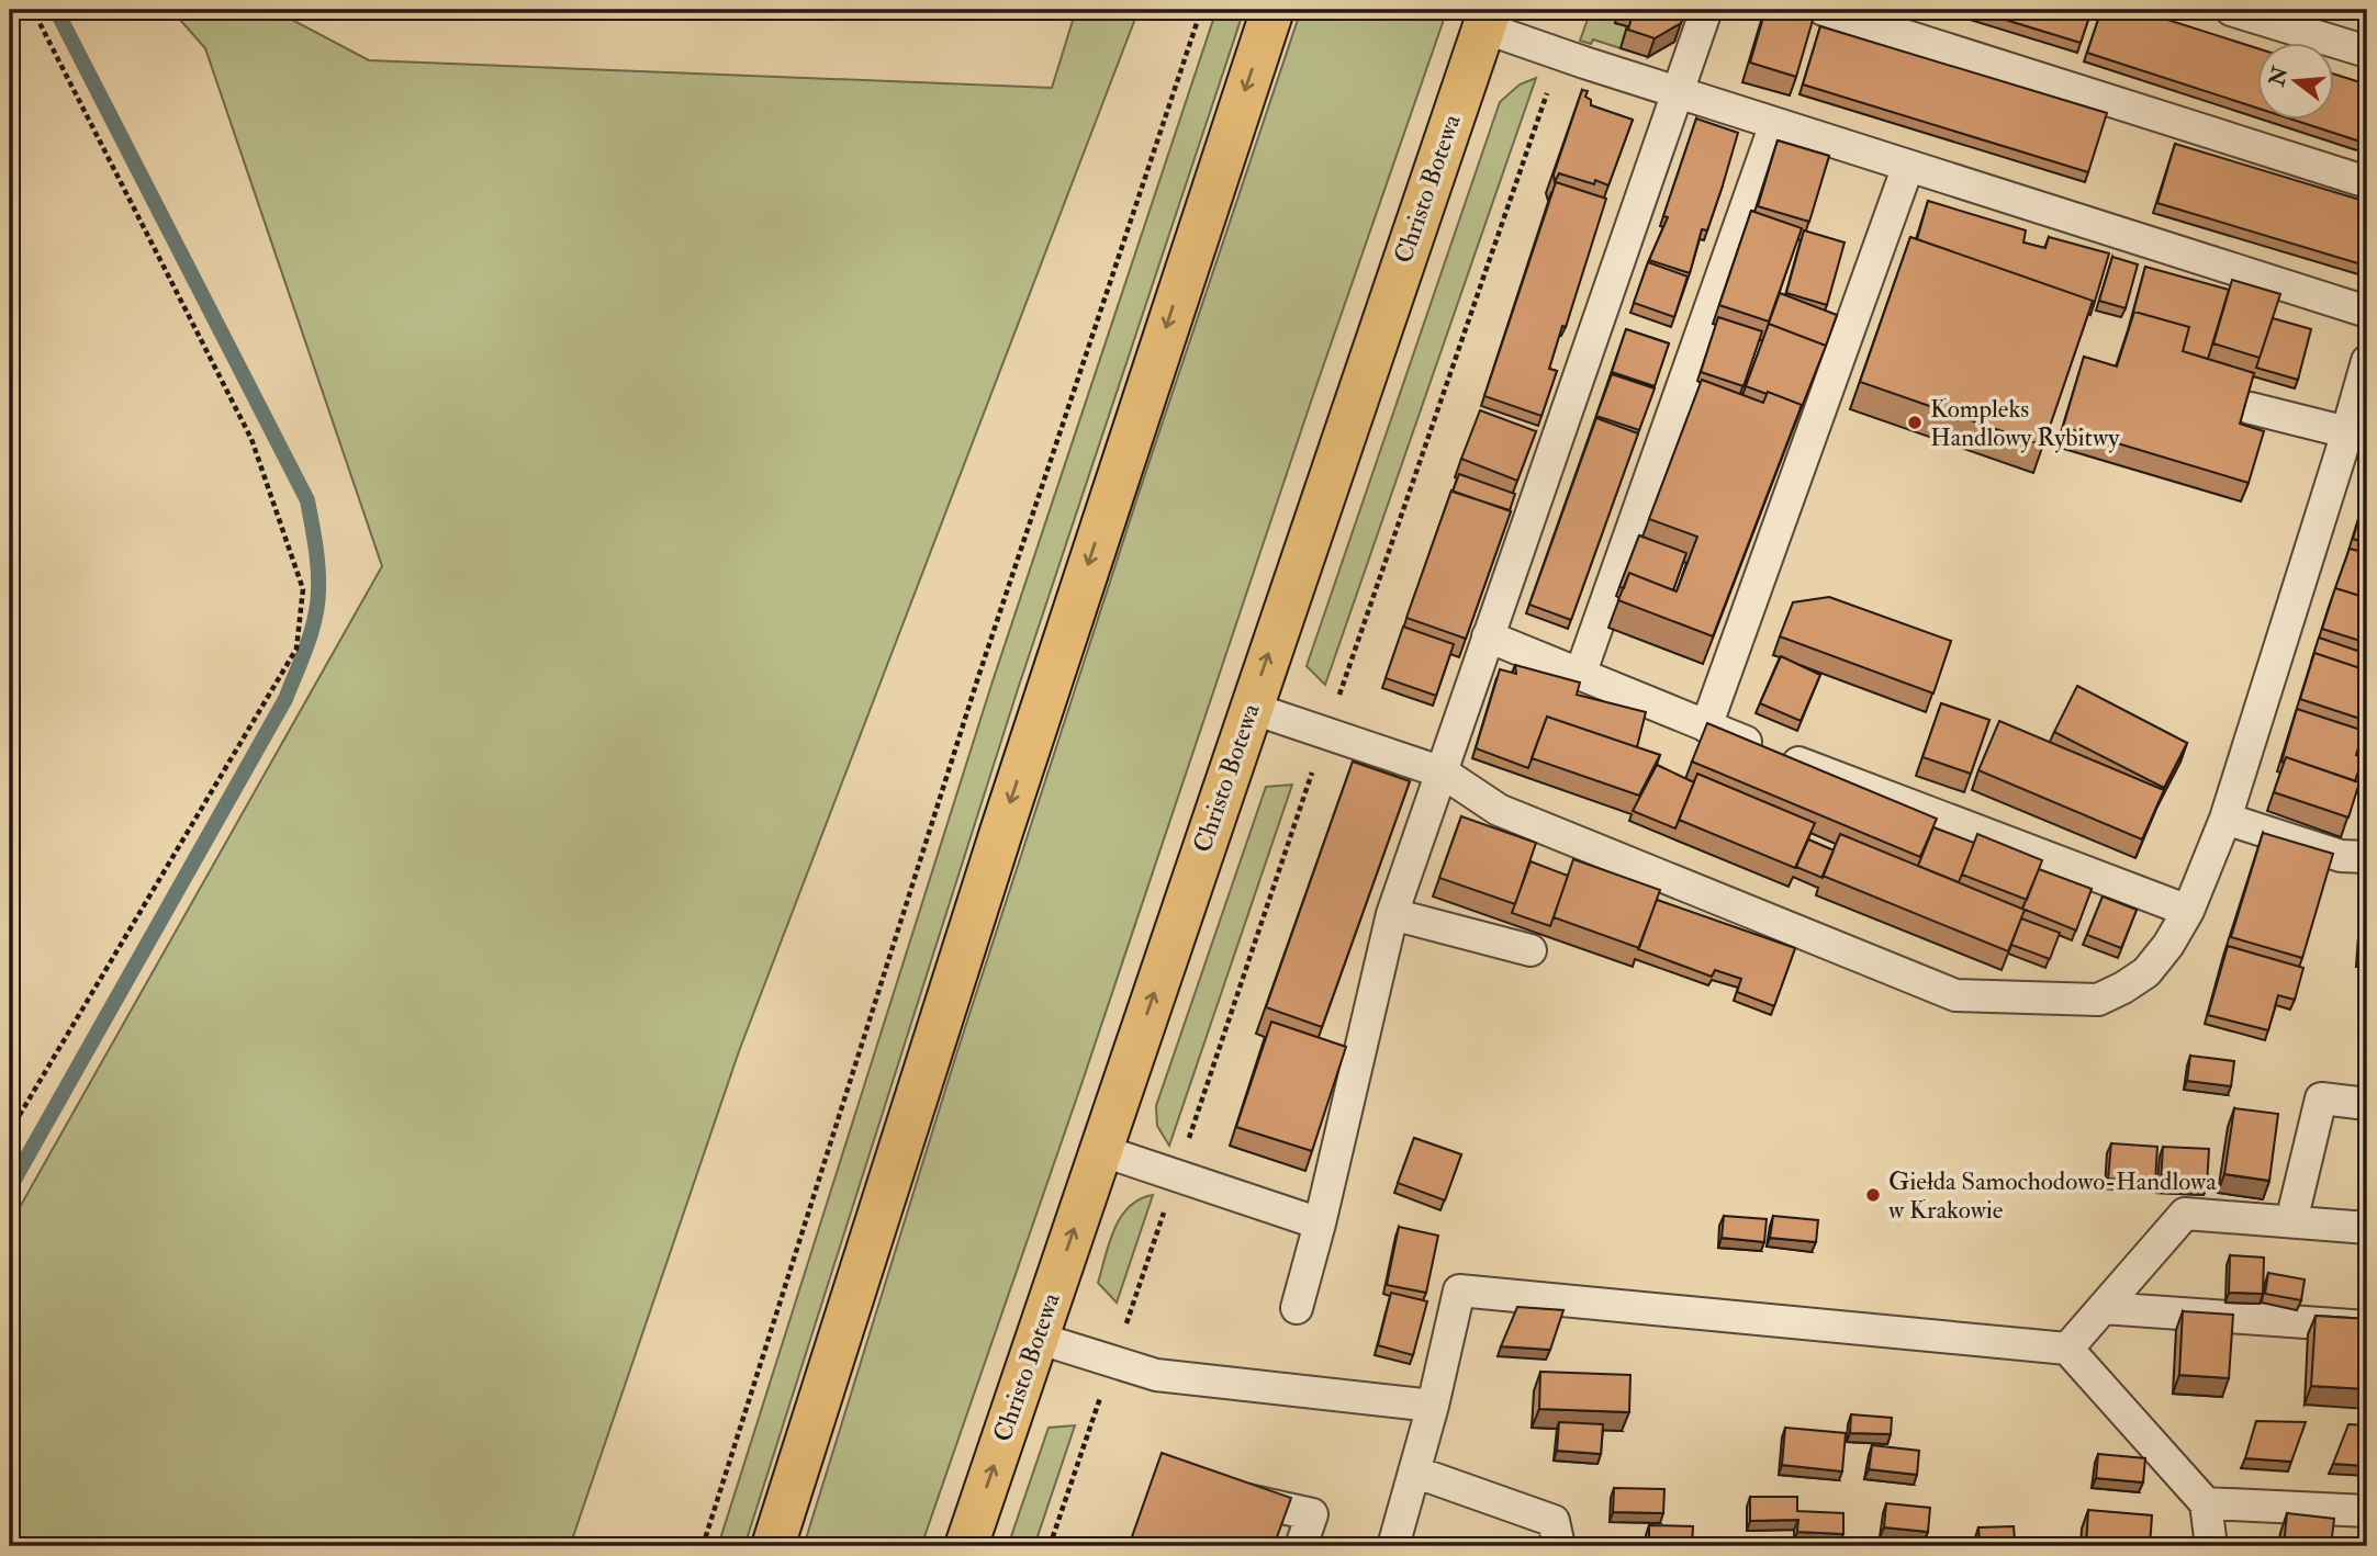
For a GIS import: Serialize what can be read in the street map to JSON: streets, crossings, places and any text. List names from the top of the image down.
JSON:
{
  "streets": {
    "main road": ["Christo Botewa"]
  },
  "places": ["Kompleks Handlowy Rybitwy", "Giełda Samochodowo-Handlowa w Krakowie"],
  "north": "left"
}
